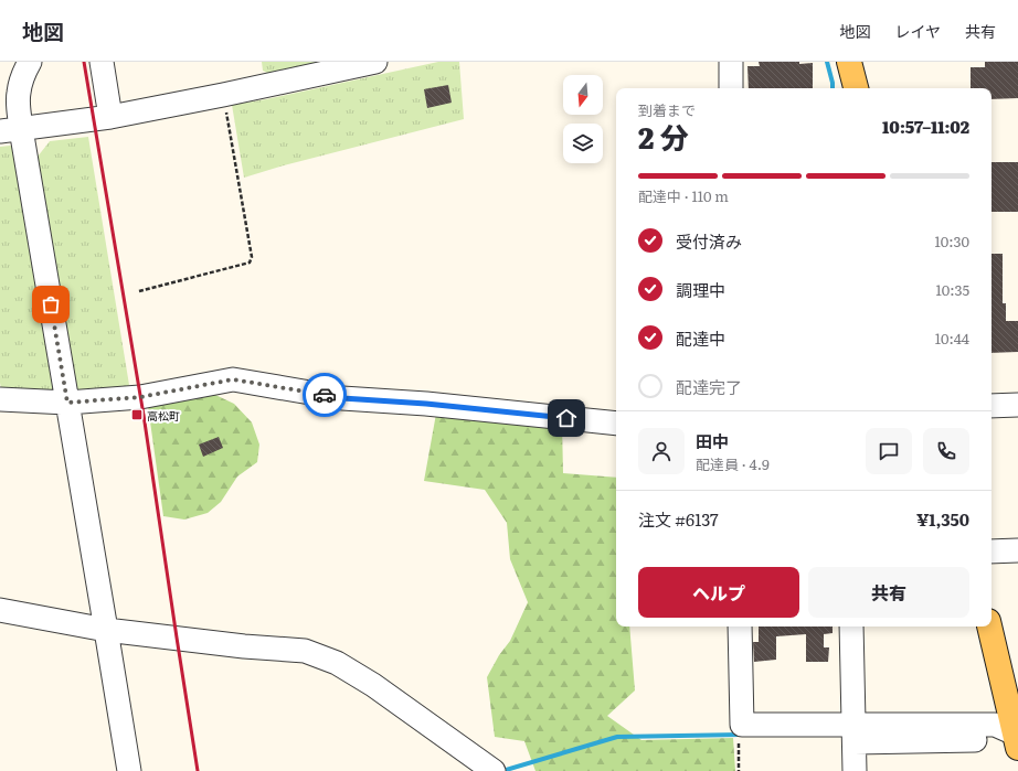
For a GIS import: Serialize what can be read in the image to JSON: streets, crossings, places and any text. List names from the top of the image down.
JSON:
{
  "places": {
    "transit": ["高松町"]
  },
  "north": "bottom",
  "page": {
    "header": "地図",
    "nav": ["地図", "レイヤ", "共有"],
    "heading": ["2 分", "到着まで", "10:57–11:02"],
    "panel": [
      "田中",
      "配達員 · 4.9",
      "注文 #6137",
      "¥1,350"
    ],
    "bar": "配達中 · 110 m",
    "list": [
      ["受付済み", "10:30"],
      ["調理中", "10:35"],
      ["配達中", "10:44"],
      "配達完了"
    ],
    "buttons": ["ヘルプ", "共有"]
  }
}
